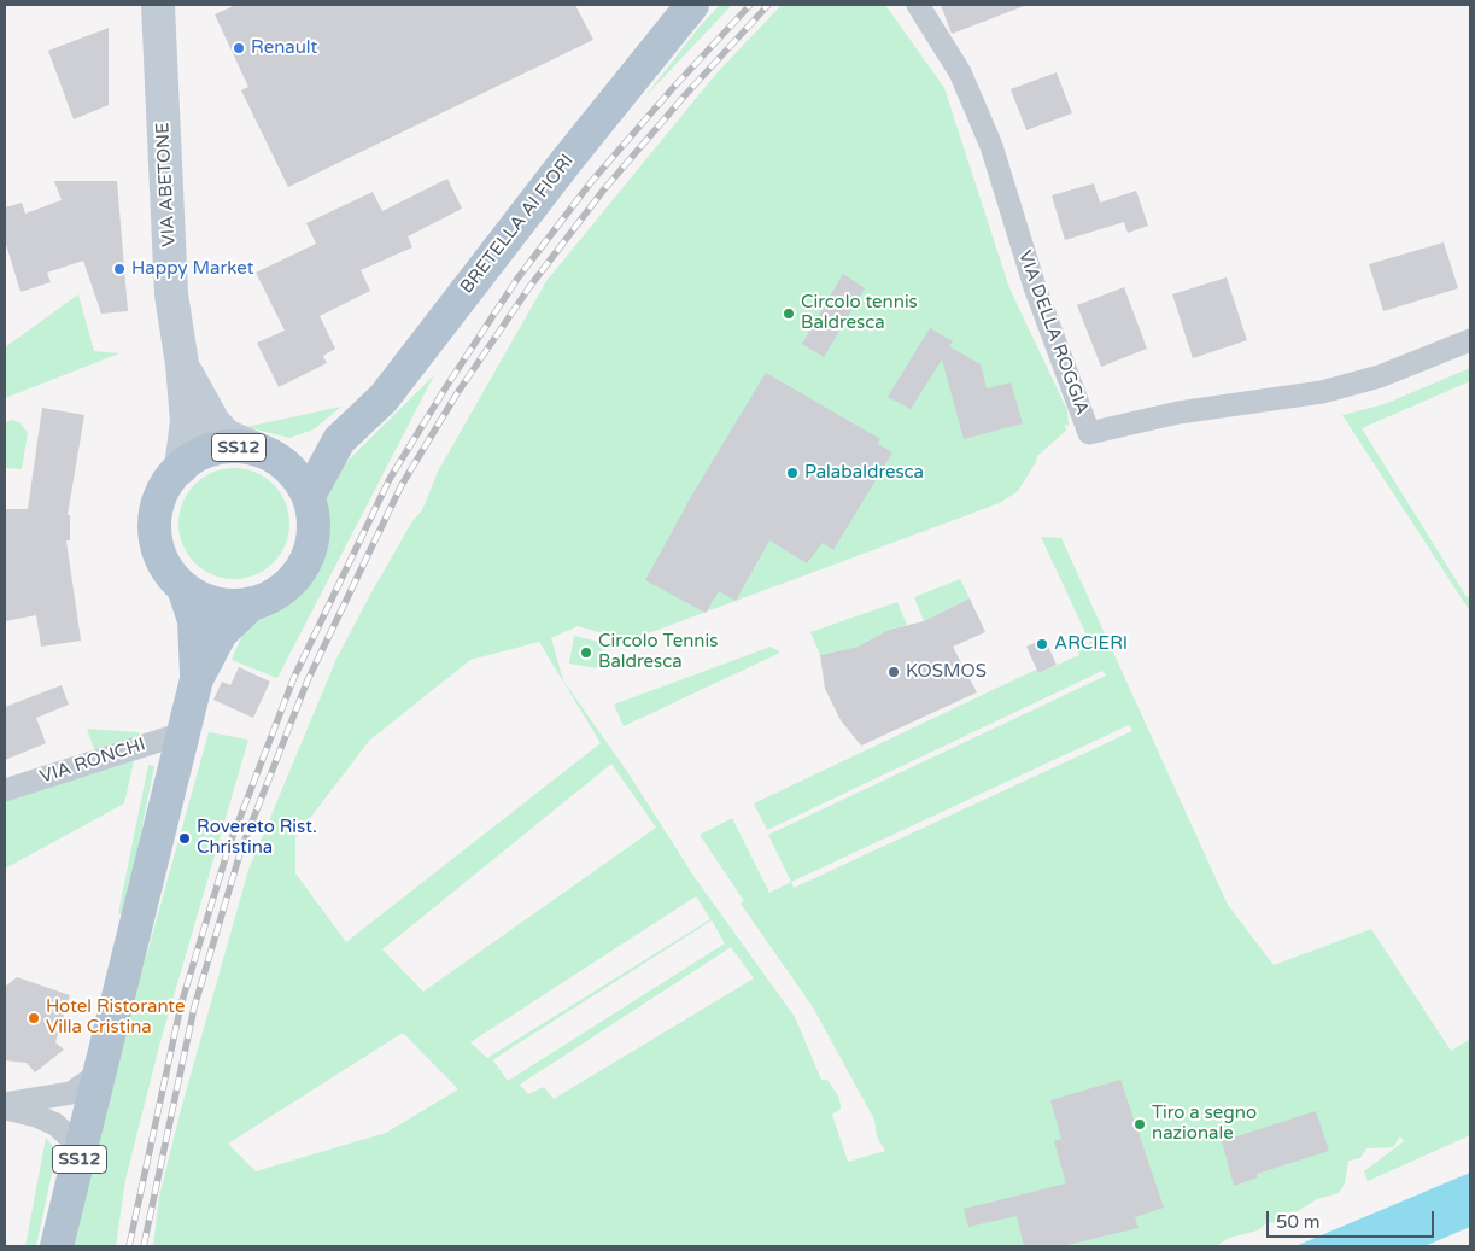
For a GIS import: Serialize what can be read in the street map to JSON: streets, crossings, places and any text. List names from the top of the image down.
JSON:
{
  "streets": {
    "main road": ["VIA ABETONE", "BRETELLA AI FIORI", "SS12"],
    "street": ["VIA DELLA ROGGIA", "VIA RONCHI"]
  },
  "crossings": [
    ["VIA ABETONE", "SS12"],
    ["BRETELLA AI FIORI", "SS12"],
    ["SS12", "VIA RONCHI"]
  ],
  "places": [
    "Renault",
    "Happy Market",
    "Circolo tennis Baldresca",
    "Palabaldresca",
    "ARCIERI",
    "Circolo Tennis Baldresca",
    "KOSMOS",
    "Rovereto Rist. Christina",
    "Hotel Ristorante Villa Cristina",
    "Tiro a segno nazionale"
  ],
  "scale_bar": "50 m"
}
